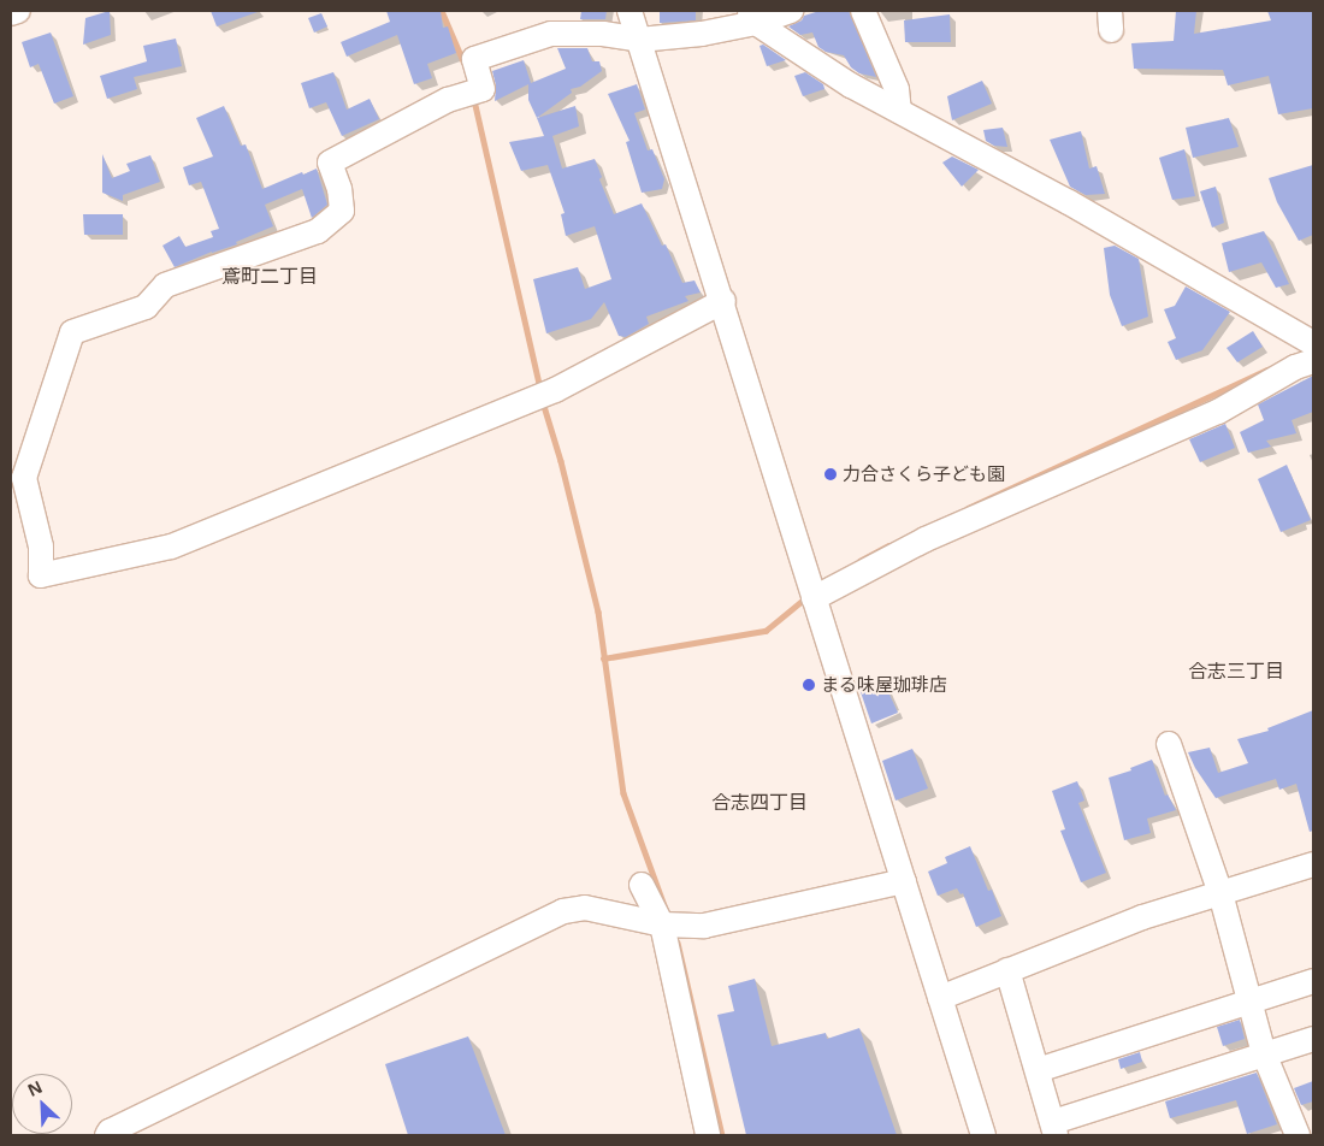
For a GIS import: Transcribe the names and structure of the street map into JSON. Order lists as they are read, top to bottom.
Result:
{
  "districts": ["鳶町二丁目", "合志三丁目", "合志四丁目"],
  "places": ["力合さくら子ども園", "まる味屋珈琲店"],
  "north": "top left"
}
